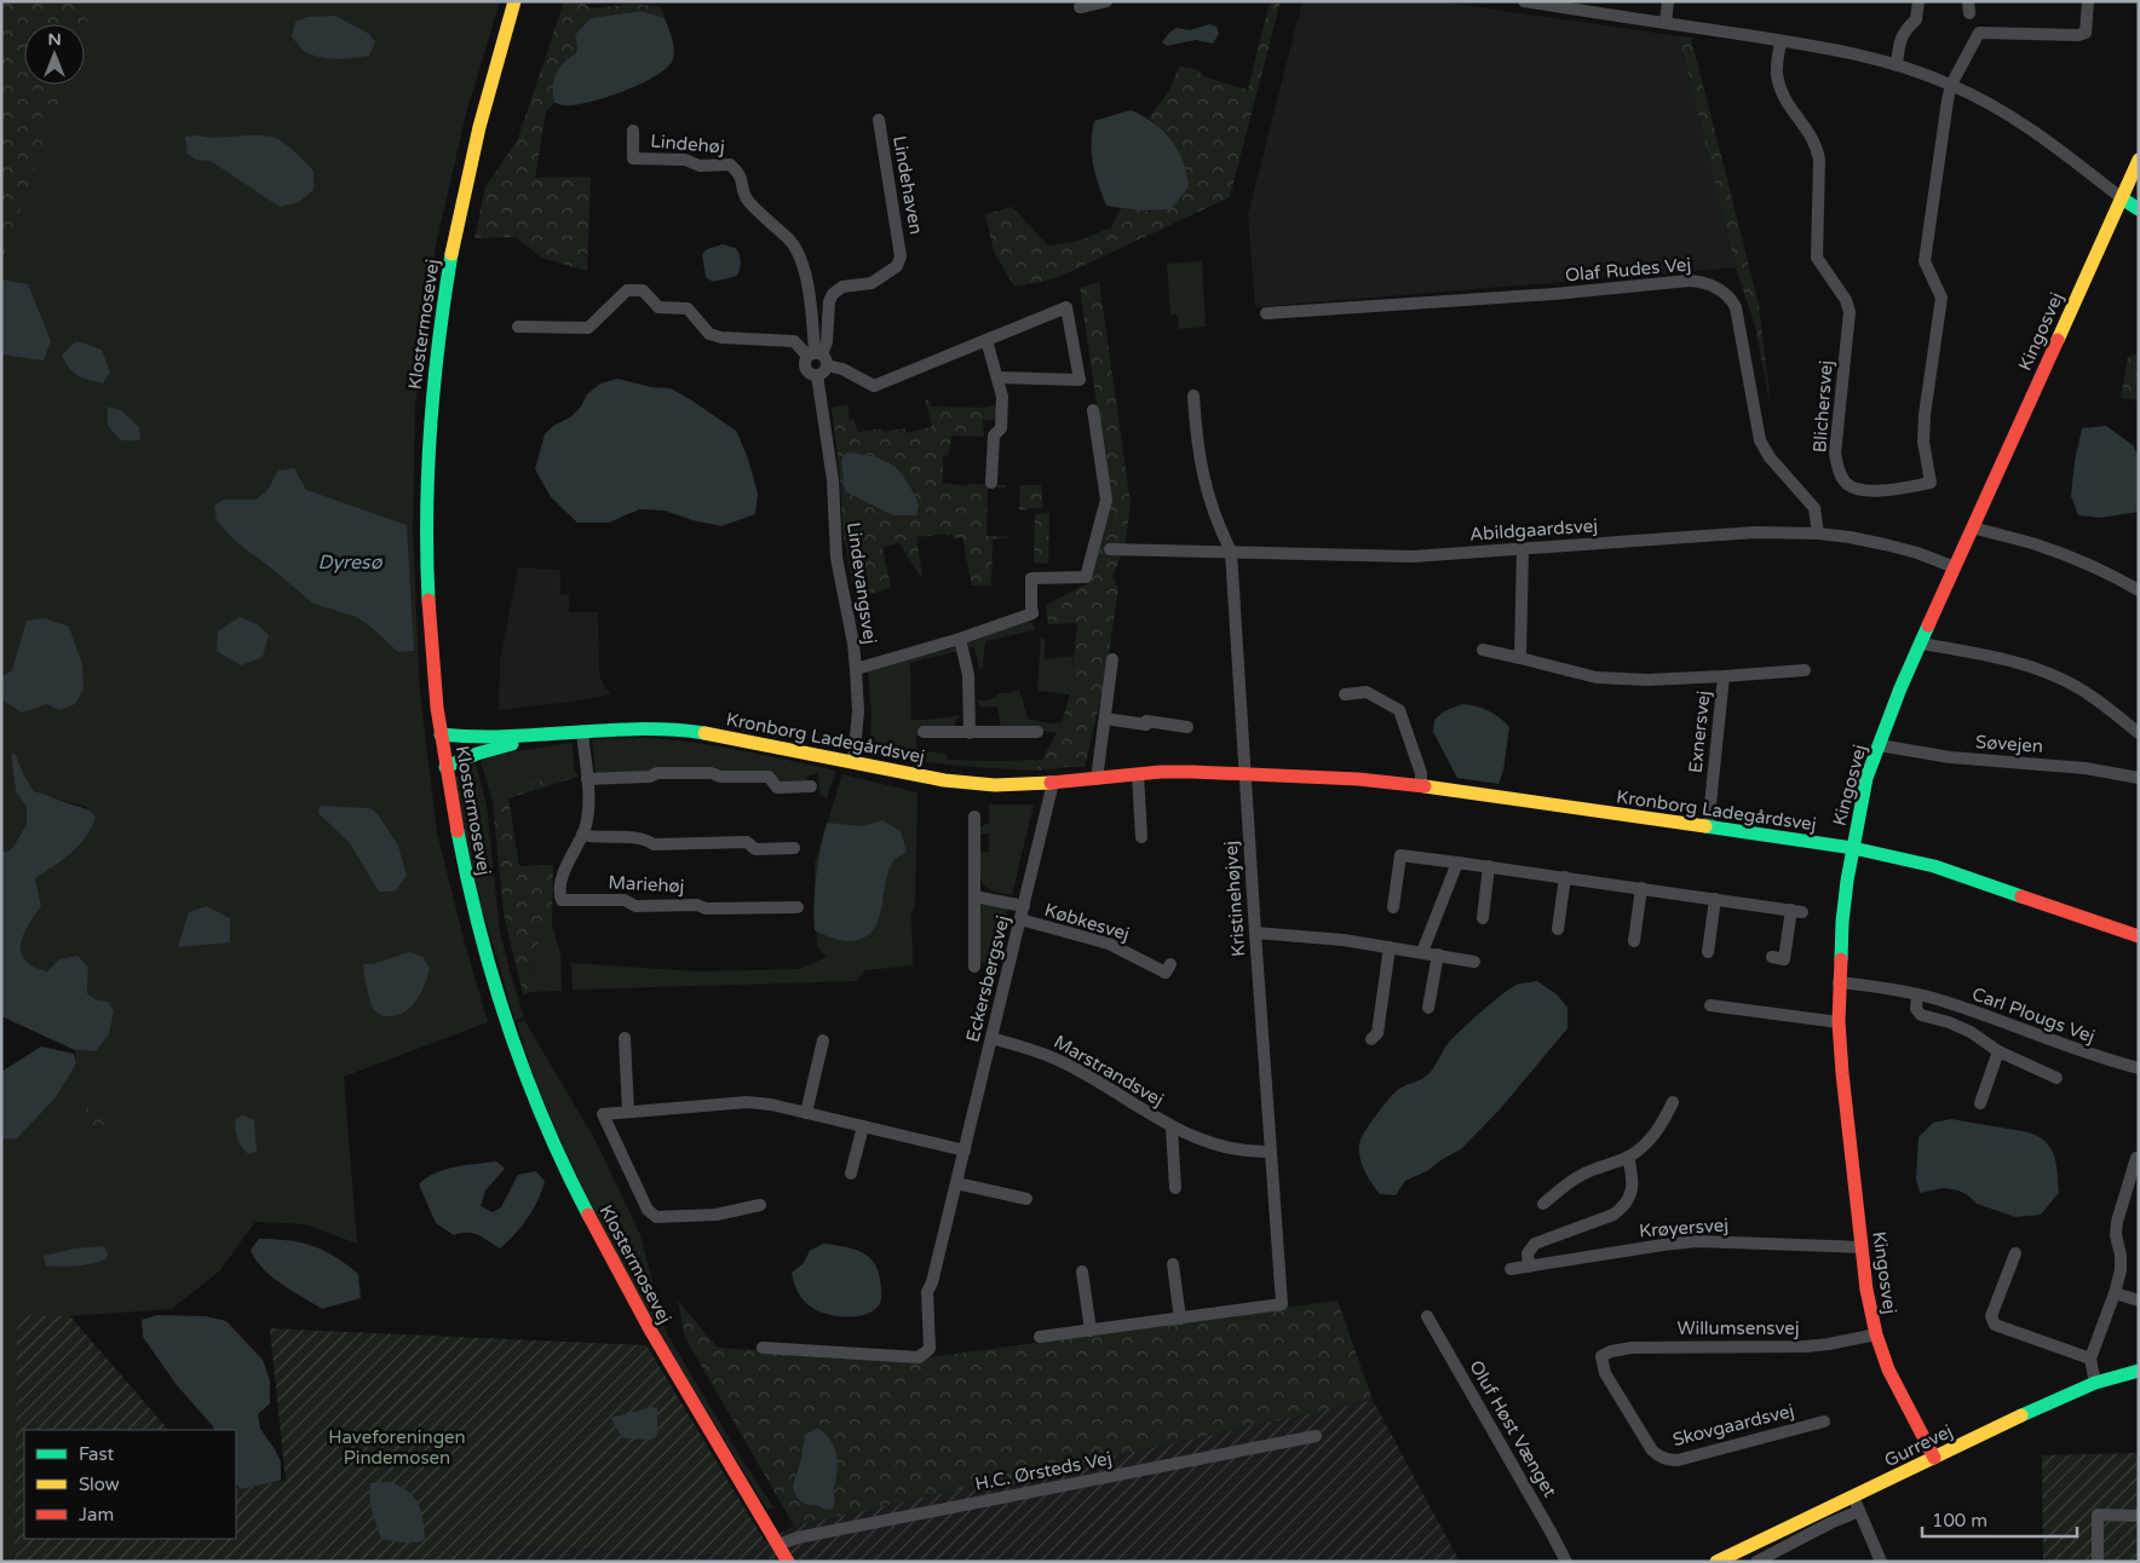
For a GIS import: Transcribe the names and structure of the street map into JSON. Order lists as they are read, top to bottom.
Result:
{
  "streets": {
    "street": [
      "Lindehøj",
      "Lindehaven",
      "Olaf Rudes Vej",
      "Klostermosevej",
      "Kingosvej",
      "Blichersvej",
      "Abildgaardsvej",
      "Lindevangsvej",
      "Exnersvej",
      "Kronborg Ladegårdsvej",
      "Søvejen",
      "Mariehøj",
      "Kristinehøjvej",
      "Købkesvej",
      "Eckersbergsvej",
      "Carl Plougs Vej",
      "Marstrandsvej",
      "Krøyersvej",
      "Willumsensvej",
      "Skovgaardsvej",
      "Oluf Høst Vænget",
      "Gurrevej",
      "H.C. Ørsteds Vej"
    ]
  },
  "crossings": [
    ["Lindehøj", "Lindevangsvej"],
    ["Lindehaven", "Lindevangsvej"],
    ["Olaf Rudes Vej", "Abildgaardsvej"],
    ["Klostermosevej", "Kronborg Ladegårdsvej"],
    ["Klostermosevej", "H.C. Ørsteds Vej"],
    ["Kingosvej", "Abildgaardsvej"],
    ["Kingosvej", "Kronborg Ladegårdsvej"],
    ["Kingosvej", "Søvejen"],
    ["Kingosvej", "Carl Plougs Vej"],
    ["Kingosvej", "Krøyersvej"],
    ["Kingosvej", "Willumsensvej"],
    ["Kingosvej", "Gurrevej"],
    ["Abildgaardsvej", "Kristinehøjvej"],
    ["Lindevangsvej", "Kronborg Ladegårdsvej"],
    ["Exnersvej", "Kronborg Ladegårdsvej"],
    ["Kronborg Ladegårdsvej", "Mariehøj"],
    ["Kronborg Ladegårdsvej", "Kristinehøjvej"],
    ["Kronborg Ladegårdsvej", "Eckersbergsvej"],
    ["Kristinehøjvej", "Marstrandsvej"],
    ["Købkesvej", "Eckersbergsvej"],
    ["Eckersbergsvej", "Marstrandsvej"],
    ["Willumsensvej", "Skovgaardsvej"]
  ],
  "water": ["Dyresø"],
  "parks": ["Haveforeningen Pindemosen"],
  "legend": ["Fast", "Slow", "Jam"],
  "scale_bar": "100 m",
  "north": "top"
}
